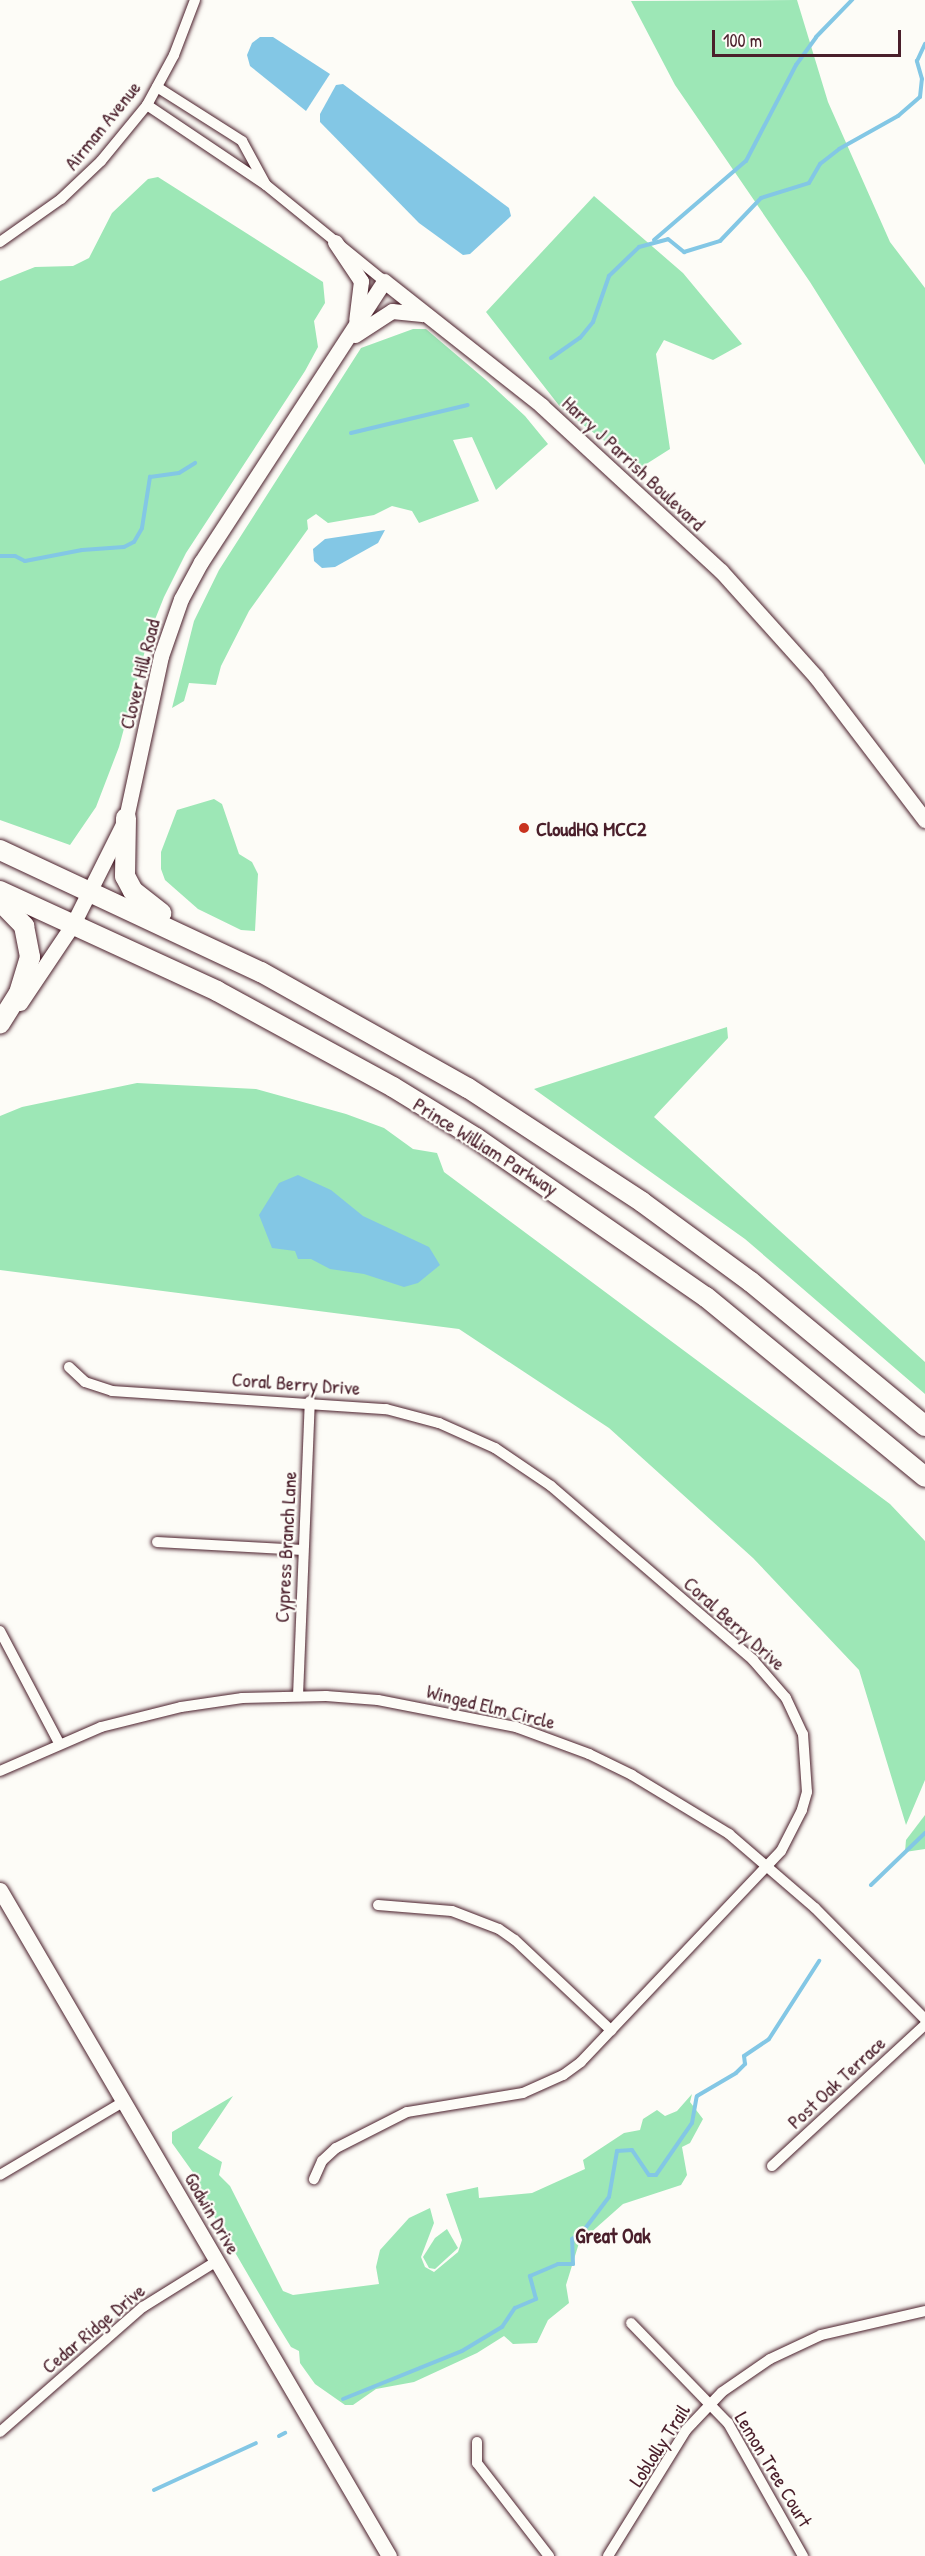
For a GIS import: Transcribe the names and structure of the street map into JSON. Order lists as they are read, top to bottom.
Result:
{
  "streets": {
    "highway": ["Prince William Parkway"],
    "street": [
      "Airman Avenue",
      "Harry J Parrish Boulevard",
      "Clover Hill Road",
      "Coral Berry Drive",
      "Cypress Branch Lane",
      "Winged Elm Circle",
      "Post Oak Terrace",
      "Godwin Drive",
      "Cedar Ridge Drive",
      "Loblolly Trail",
      "Lemon Tree Court"
    ]
  },
  "crossings": [
    ["Airman Avenue", "Harry J Parrish Boulevard"],
    ["Harry J Parrish Boulevard", "Clover Hill Road"],
    ["Clover Hill Road", "Prince William Parkway"],
    ["Coral Berry Drive", "Cypress Branch Lane"],
    ["Coral Berry Drive", "Winged Elm Circle"],
    ["Cypress Branch Lane", "Winged Elm Circle"],
    ["Godwin Drive", "Cedar Ridge Drive"],
    ["Loblolly Trail", "Lemon Tree Court"]
  ],
  "districts": ["Great Oak"],
  "places": ["CloudHQ MCC2"],
  "scale_bar": "100 m"
}
